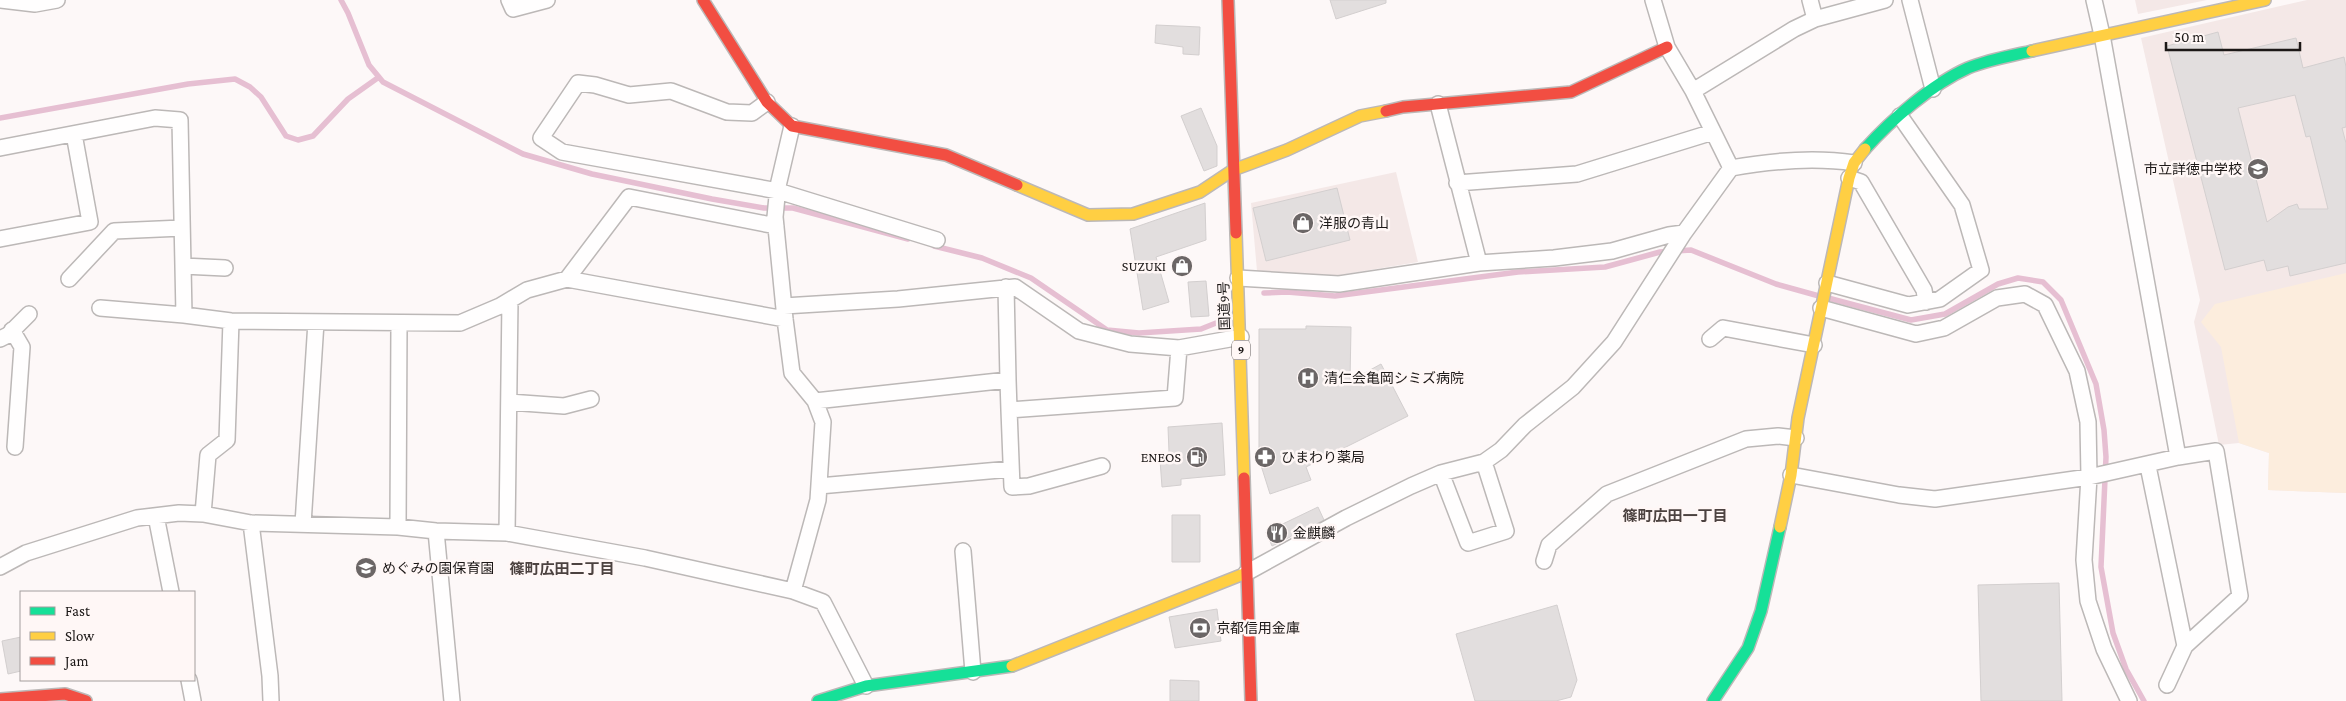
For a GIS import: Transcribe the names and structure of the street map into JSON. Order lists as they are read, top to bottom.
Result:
{
  "streets": {
    "main road": ["国道9号", "9"]
  },
  "districts": ["篠町広田一丁目", "篠町広田二丁目"],
  "places": {
    "school or university": ["市立詳徳中学校", "めぐみの園保育園"],
    "shop": ["洋服の青山", "SUZUKI"],
    "hospital": ["清仁会亀岡シミズ病院"],
    "fuel station": ["ENEOS"],
    "pharmacy": ["ひまわり薬局"],
    "restaurant": ["金麒麟"],
    "bank": ["京都信用金庫"]
  },
  "legend": ["Fast", "Slow", "Jam"],
  "scale_bar": "50 m"
}
